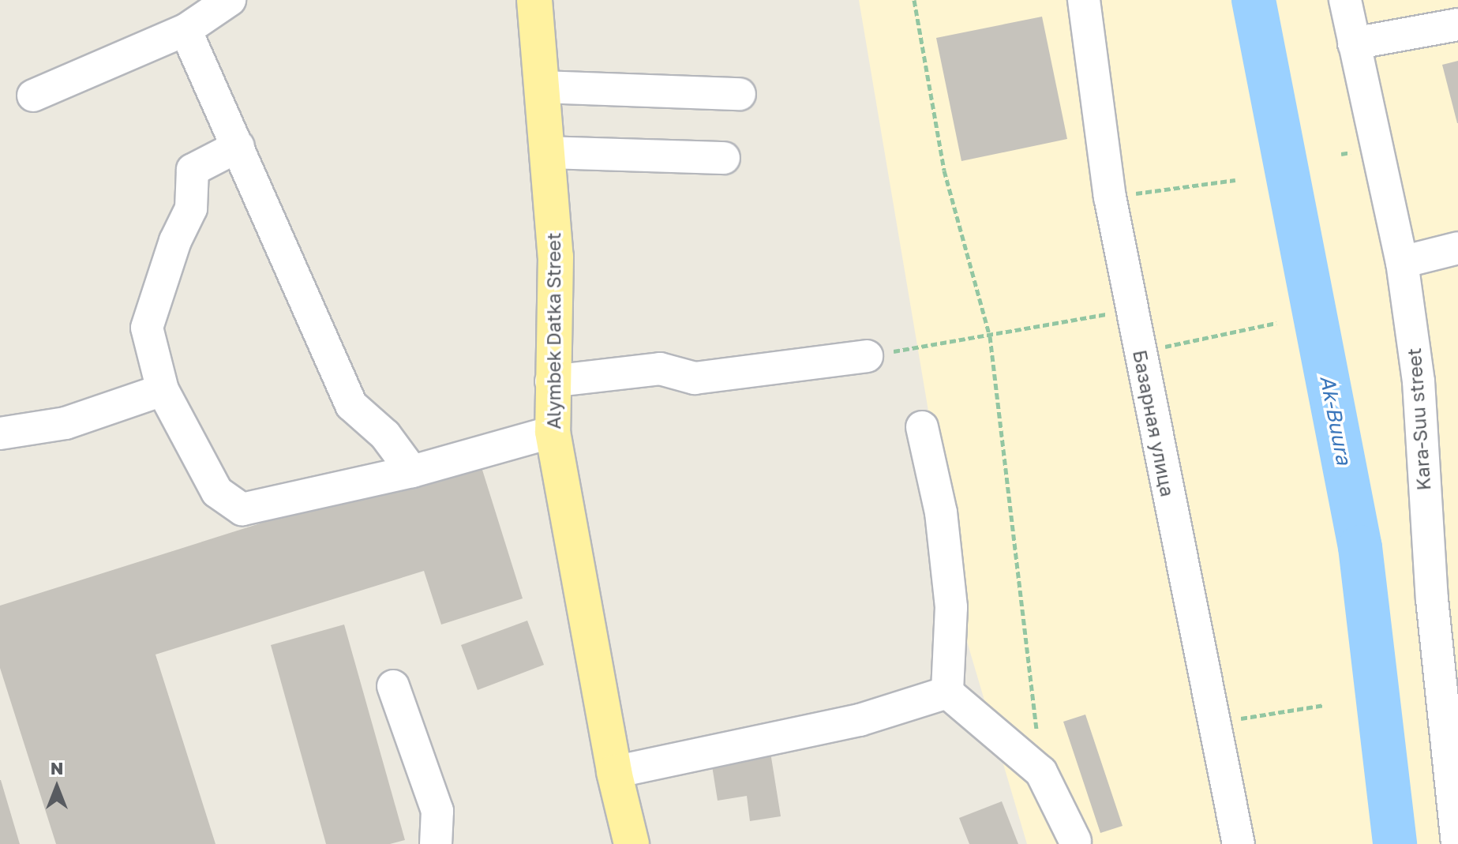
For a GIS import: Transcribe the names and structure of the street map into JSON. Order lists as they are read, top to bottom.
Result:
{
  "streets": {
    "main road": ["Alymbek Datka Street"],
    "street": ["Kara-Suu street", "Базарная улица"]
  },
  "water": ["Ak-Buura"],
  "north": "top"
}
